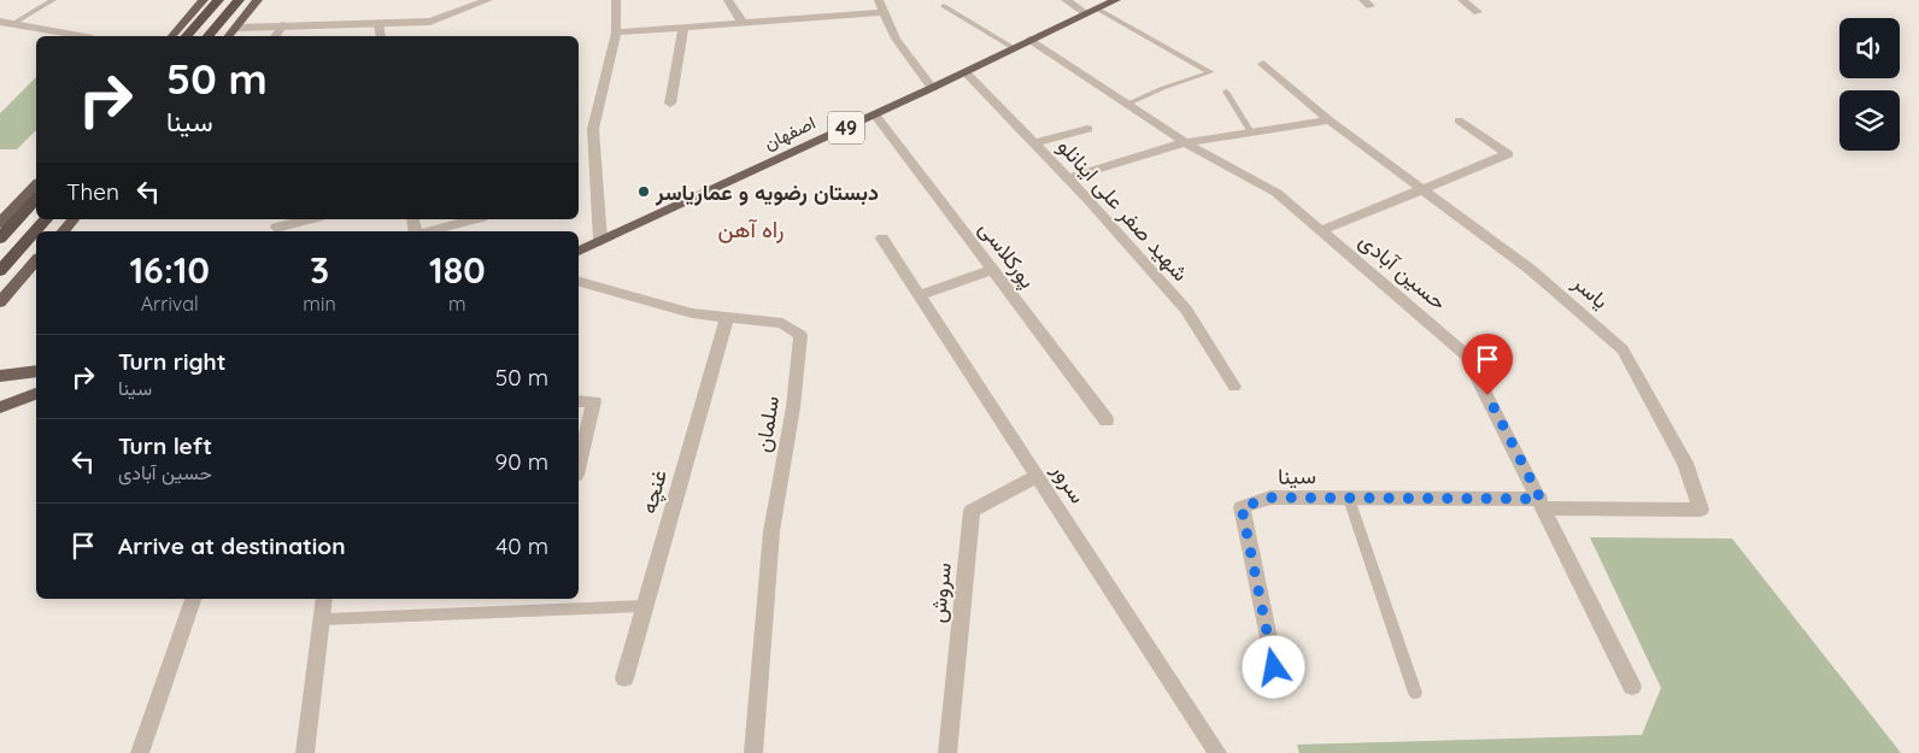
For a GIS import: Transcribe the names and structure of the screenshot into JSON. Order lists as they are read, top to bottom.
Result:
{
  "streets": {
    "main road": ["49", "اصفهان"],
    "street": [
      "شهید صفر علی اینانلو",
      "پورکلاسی",
      "حسین آبادی",
      "یاسر",
      "سلمان",
      "سینا",
      "سرور",
      "غنچه",
      "سروش"
    ]
  },
  "crossings": [
    ["اصفهان", "شهید صفر علی اینانلو"],
    ["اصفهان", "پورکلاسی"],
    ["اصفهان", "حسین آبادی"],
    ["حسین آبادی", "یاسر"],
    ["حسین آبادی", "سینا"],
    ["یاسر", "سینا"],
    ["سلمان", "غنچه"],
    ["سرور", "سروش"]
  ],
  "districts": ["راه آهن"],
  "places": ["دبستان رضویه و عماریاسر"],
  "page": {
    "turn": ["50 m", "سینا"],
    "then": "Then",
    "eta": [
      "16:10",
      "Arrival",
      "3",
      "min",
      "180",
      "m"
    ],
    "list": [
      {
        "name": "Turn right",
        "note": "سینا",
        "value": "50 m"
      },
      {
        "name": "Turn left",
        "note": "حسین آبادی",
        "value": "90 m"
      },
      {
        "name": "Arrive at destination",
        "value": "40 m"
      }
    ]
  }
}
